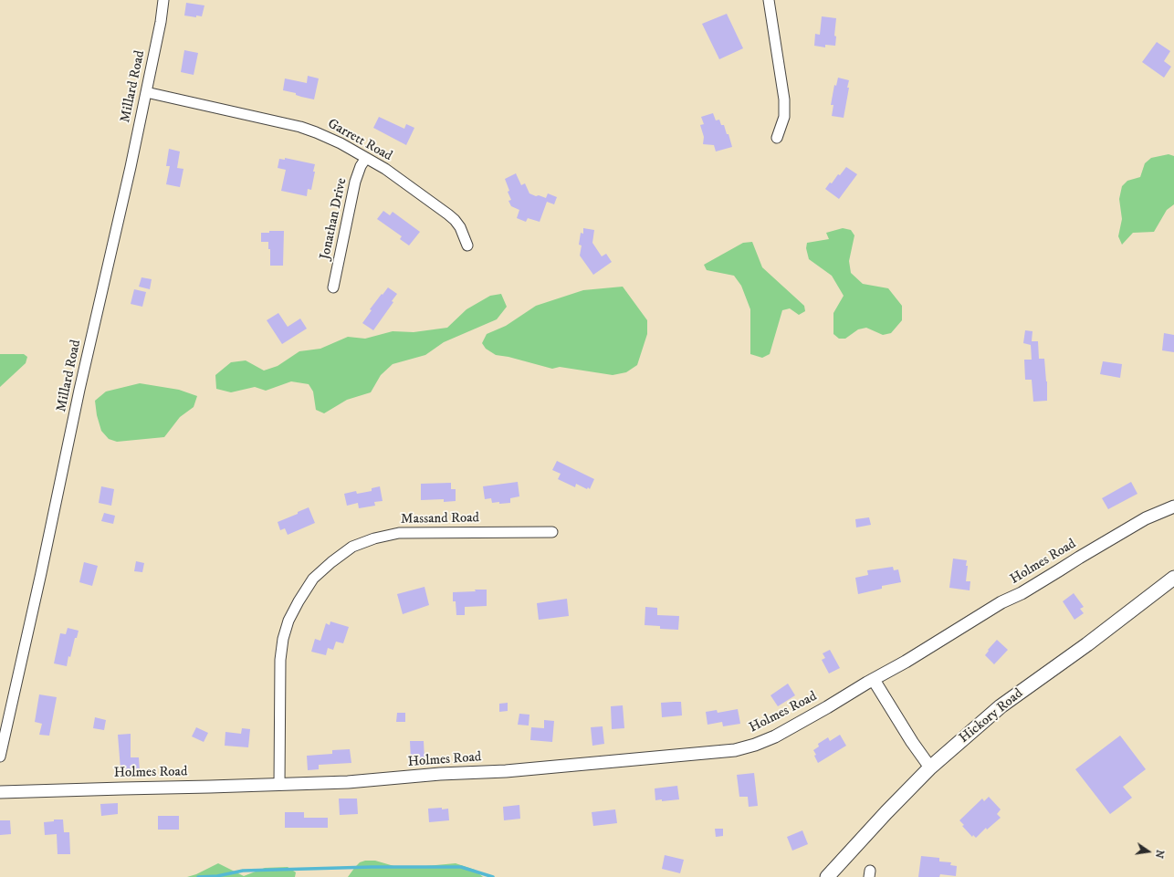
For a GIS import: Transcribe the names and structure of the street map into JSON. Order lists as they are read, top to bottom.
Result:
{
  "streets": {
    "main road": ["Hickory Road"],
    "street": [
      "Millard Road",
      "Garrett Road",
      "Jonathan Drive",
      "Massand Road",
      "Holmes Road"
    ]
  },
  "crossings": [
    ["Millard Road", "Garrett Road"],
    ["Garrett Road", "Jonathan Drive"],
    ["Massand Road", "Holmes Road"]
  ],
  "north": "right"
}
